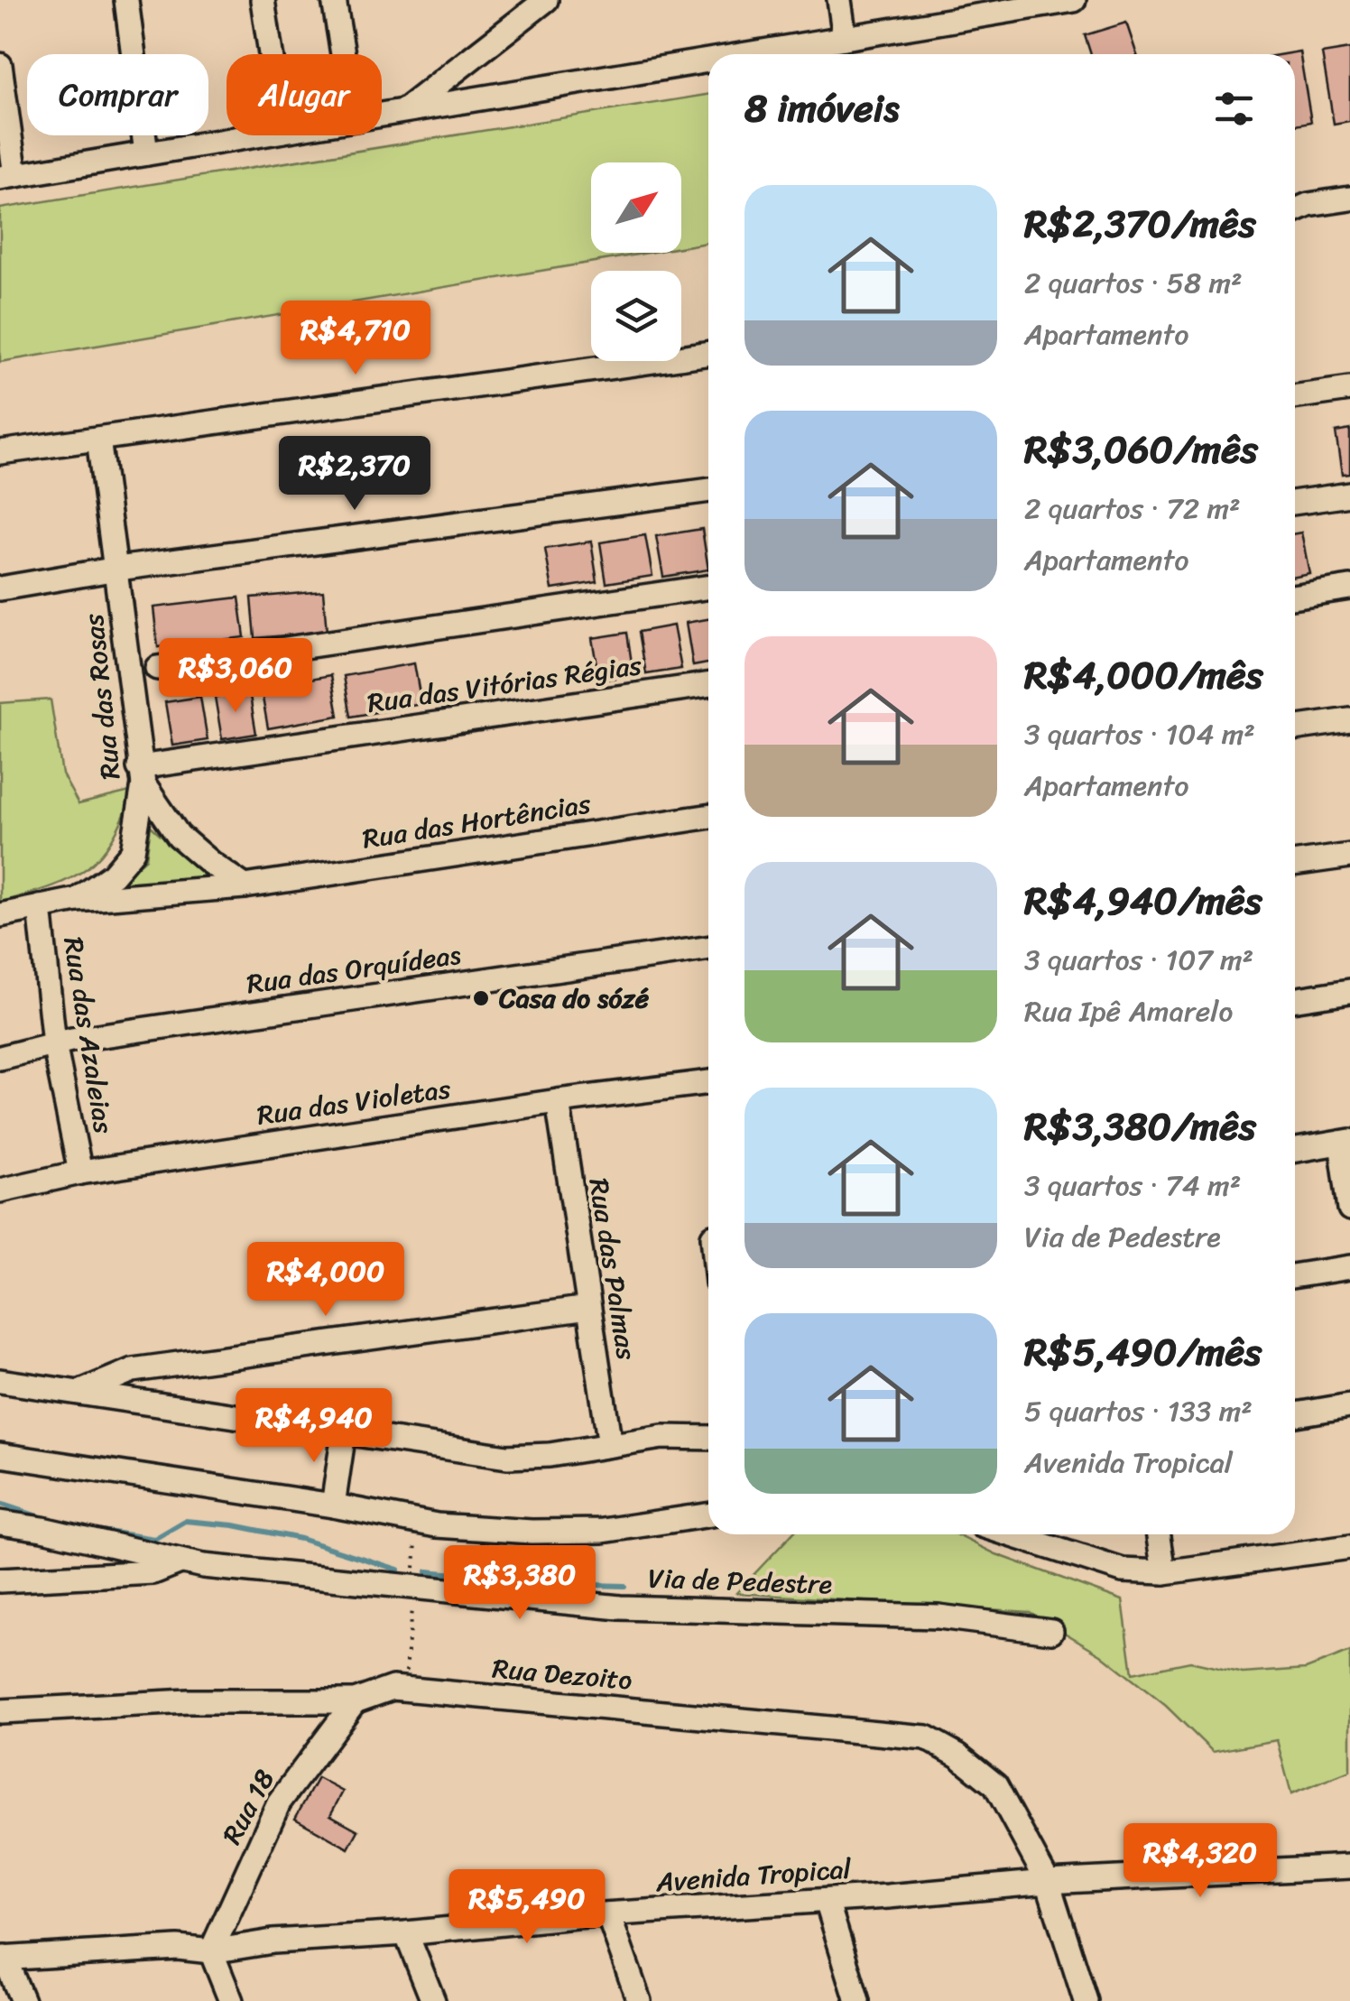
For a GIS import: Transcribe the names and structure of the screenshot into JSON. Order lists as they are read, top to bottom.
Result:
{
  "streets": {
    "street": [
      "Rua das Vitórias Régias",
      "Rua das Rosas",
      "Rua das Hortências",
      "Rua das Orquídeas",
      "Rua das Azaleias",
      "Rua das Violetas",
      "Rua das Palmas",
      "Via de Pedestre",
      "Rua Dezoito",
      "Rua 18",
      "Avenida Tropical"
    ]
  },
  "crossings": [
    ["Rua das Vitórias Régias", "Rua das Rosas"],
    ["Rua das Rosas", "Rua das Hortências"],
    ["Rua das Rosas", "Rua das Azaleias"],
    ["Rua das Orquídeas", "Rua das Azaleias"],
    ["Rua das Azaleias", "Rua das Violetas"],
    ["Rua das Violetas", "Rua das Palmas"],
    ["Rua Dezoito", "Rua 18"],
    ["Rua Dezoito", "Avenida Tropical"],
    ["Rua 18", "Avenida Tropical"]
  ],
  "places": ["Casa do sózé"],
  "north": "top right",
  "page": {
    "chip": ["Comprar", "Alugar"],
    "heading": "8 imóveis",
    "list": [
      {
        "name": "R$2,370/mês",
        "note": "2 quartos · 58 m² · Apartamento"
      },
      {
        "name": "R$3,060/mês",
        "note": "2 quartos · 72 m² · Apartamento"
      },
      {
        "name": "R$4,000/mês",
        "note": "3 quartos · 104 m² · Apartamento"
      },
      {
        "name": "R$4,940/mês",
        "note": "3 quartos · 107 m² · Rua Ipê Amarelo"
      },
      {
        "name": "R$3,380/mês",
        "note": "3 quartos · 74 m² · Via de Pedestre"
      },
      {
        "name": "R$5,490/mês",
        "note": "5 quartos · 133 m² · Avenida Tropical"
      }
    ],
    "price": [
      "R$4,710",
      "R$2,370",
      "R$3,060",
      "R$4,000",
      "R$4,940",
      "R$3,380",
      "R$4,320",
      "R$5,490"
    ]
  }
}
